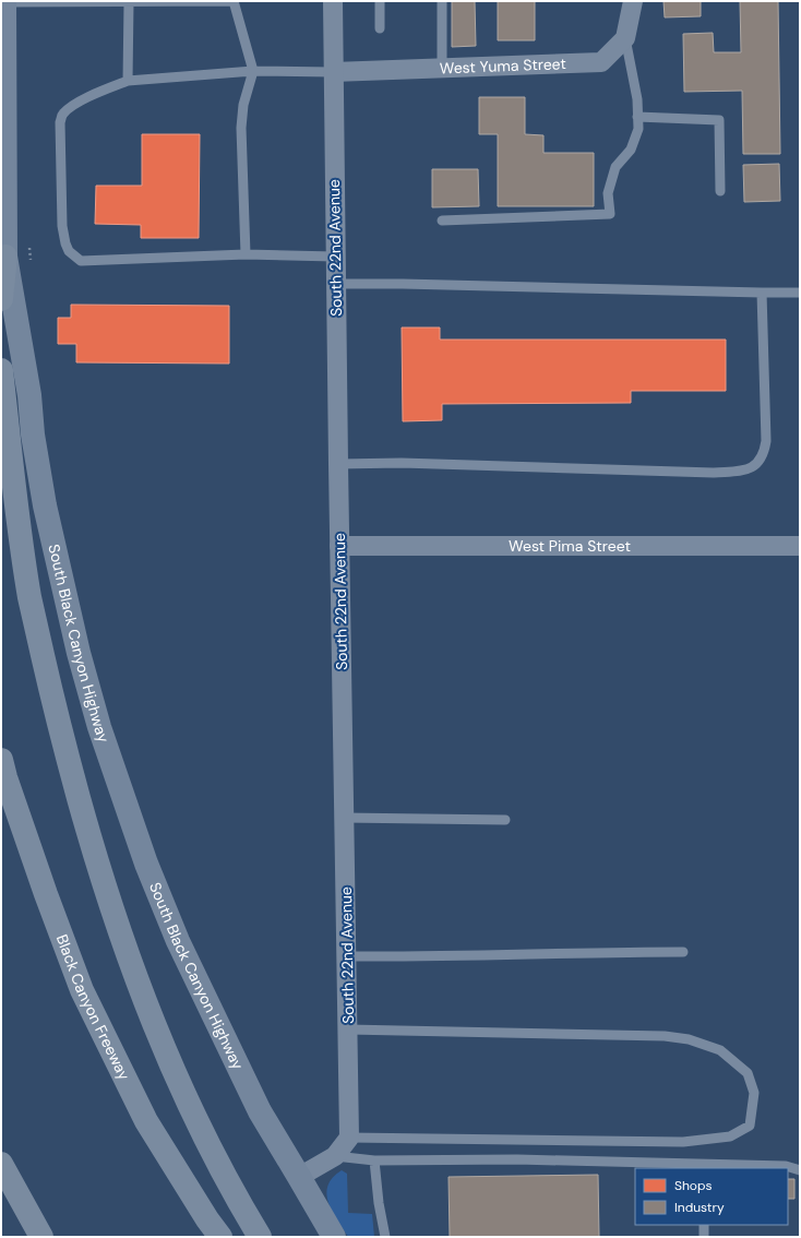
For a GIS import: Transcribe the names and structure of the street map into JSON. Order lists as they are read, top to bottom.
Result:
{
  "streets": {
    "highway": ["Black Canyon Freeway"],
    "main road": ["South Black Canyon Highway"],
    "street": ["West Yuma Street", "South 22nd Avenue", "West Pima Street"]
  },
  "crossings": [
    ["West Yuma Street", "South 22nd Avenue"],
    ["South 22nd Avenue", "West Pima Street"]
  ],
  "legend": ["Shops", "Industry"]
}
